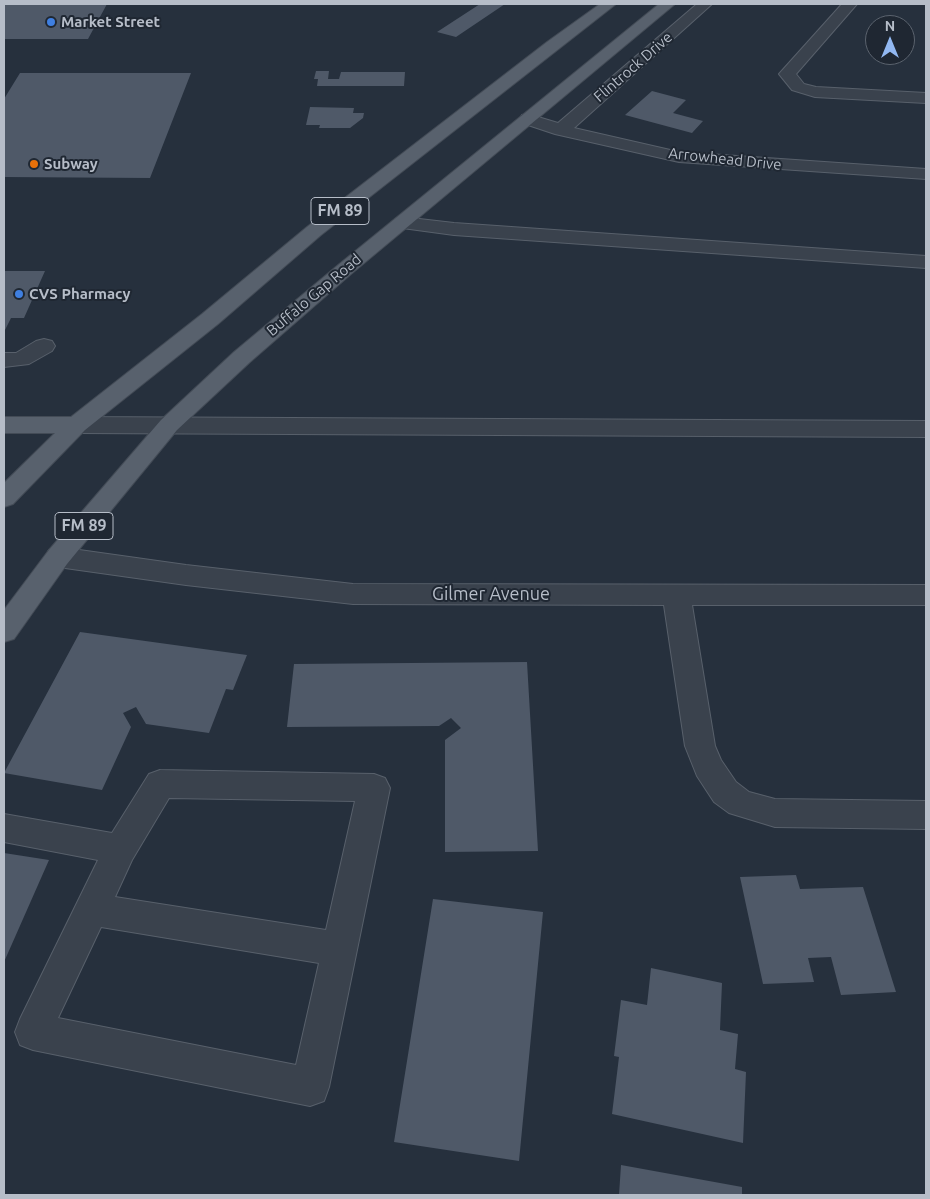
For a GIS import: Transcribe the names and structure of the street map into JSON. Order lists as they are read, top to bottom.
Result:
{
  "streets": {
    "main road": ["FM 89", "Buffalo Gap Road"],
    "street": ["Flintrock Drive", "Arrowhead Drive", "Gilmer Avenue"]
  },
  "crossings": [
    ["Flintrock Drive", "Arrowhead Drive"],
    ["Arrowhead Drive", "Buffalo Gap Road"],
    ["Buffalo Gap Road", "Gilmer Avenue"]
  ],
  "places": ["Market Street", "Subway", "CVS Pharmacy"],
  "north": "top"
}
